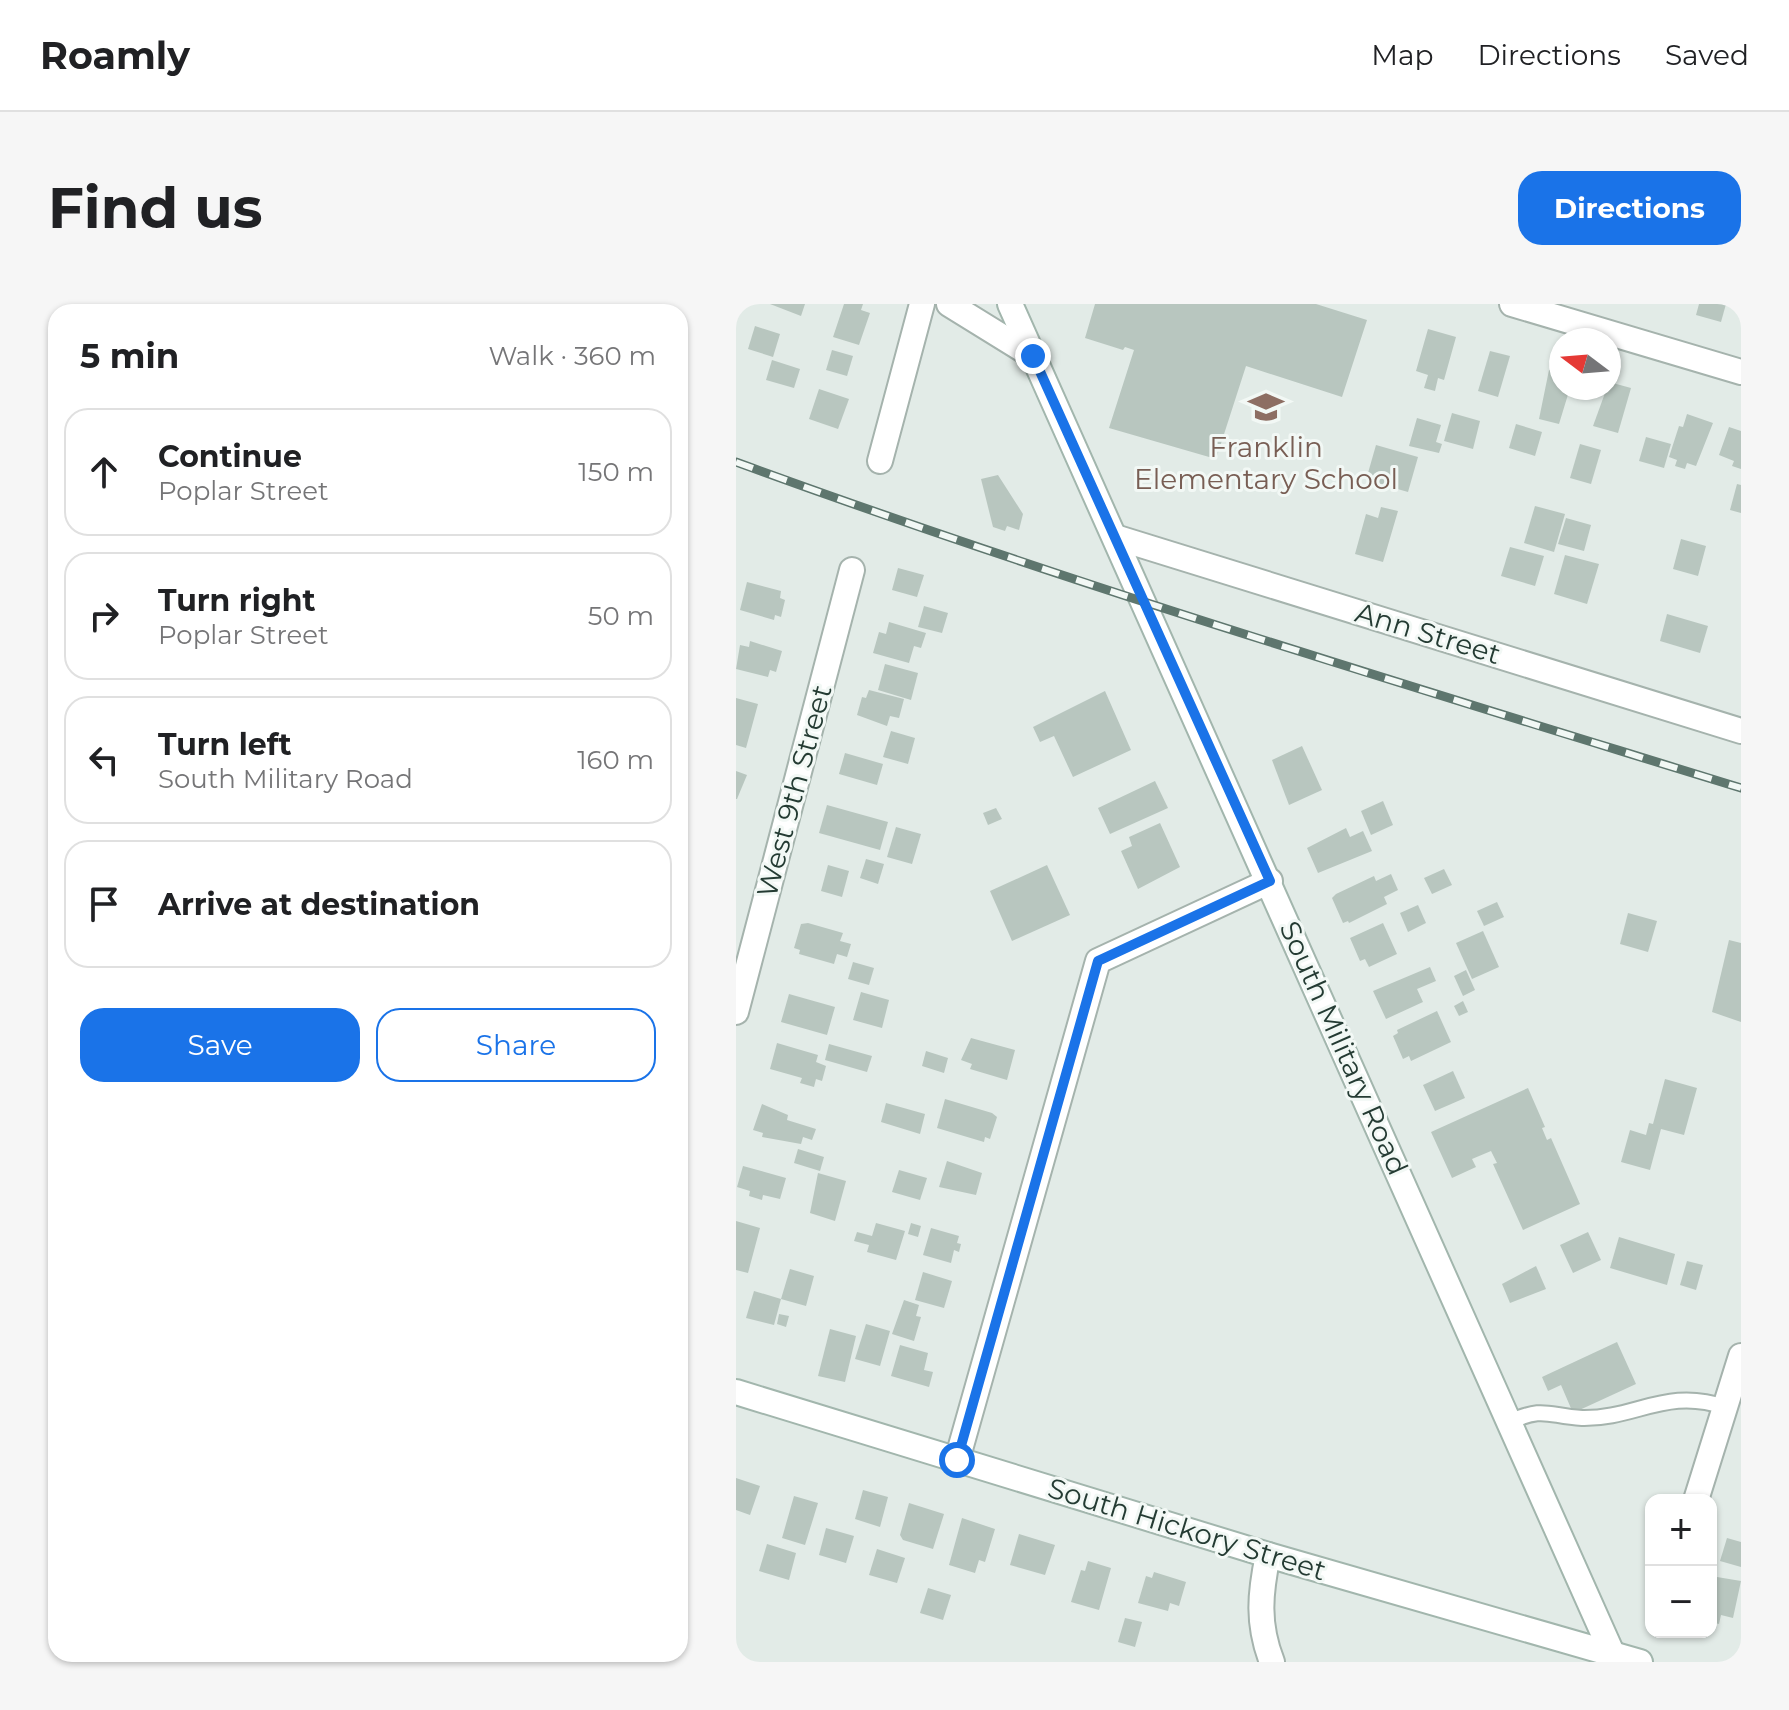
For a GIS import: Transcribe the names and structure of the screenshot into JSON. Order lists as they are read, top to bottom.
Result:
{
  "streets": {
    "street": [
      "Ann Street",
      "West 9th Street",
      "South Military Road",
      "South Hickory Street"
    ]
  },
  "crossings": [
    ["Ann Street", "South Military Road"],
    ["South Military Road", "South Hickory Street"]
  ],
  "places": {
    "school or university": ["Franklin Elementary School"]
  },
  "north": "left",
  "page": {
    "header": "Roamly",
    "nav": ["Map", "Directions", "Saved"],
    "buttons": [
      "Directions",
      ["Save", "Share"]
    ],
    "title": "Find us",
    "heading": ["5 min", "Walk · 360 m"],
    "list": [
      ["Continue", "Poplar Street", "150 m"],
      ["Turn right", "Poplar Street", "50 m"],
      ["Turn left", "South Military Road", "160 m"],
      "Arrive at destination"
    ],
    "map_buttons": ["+", "−"]
  }
}
